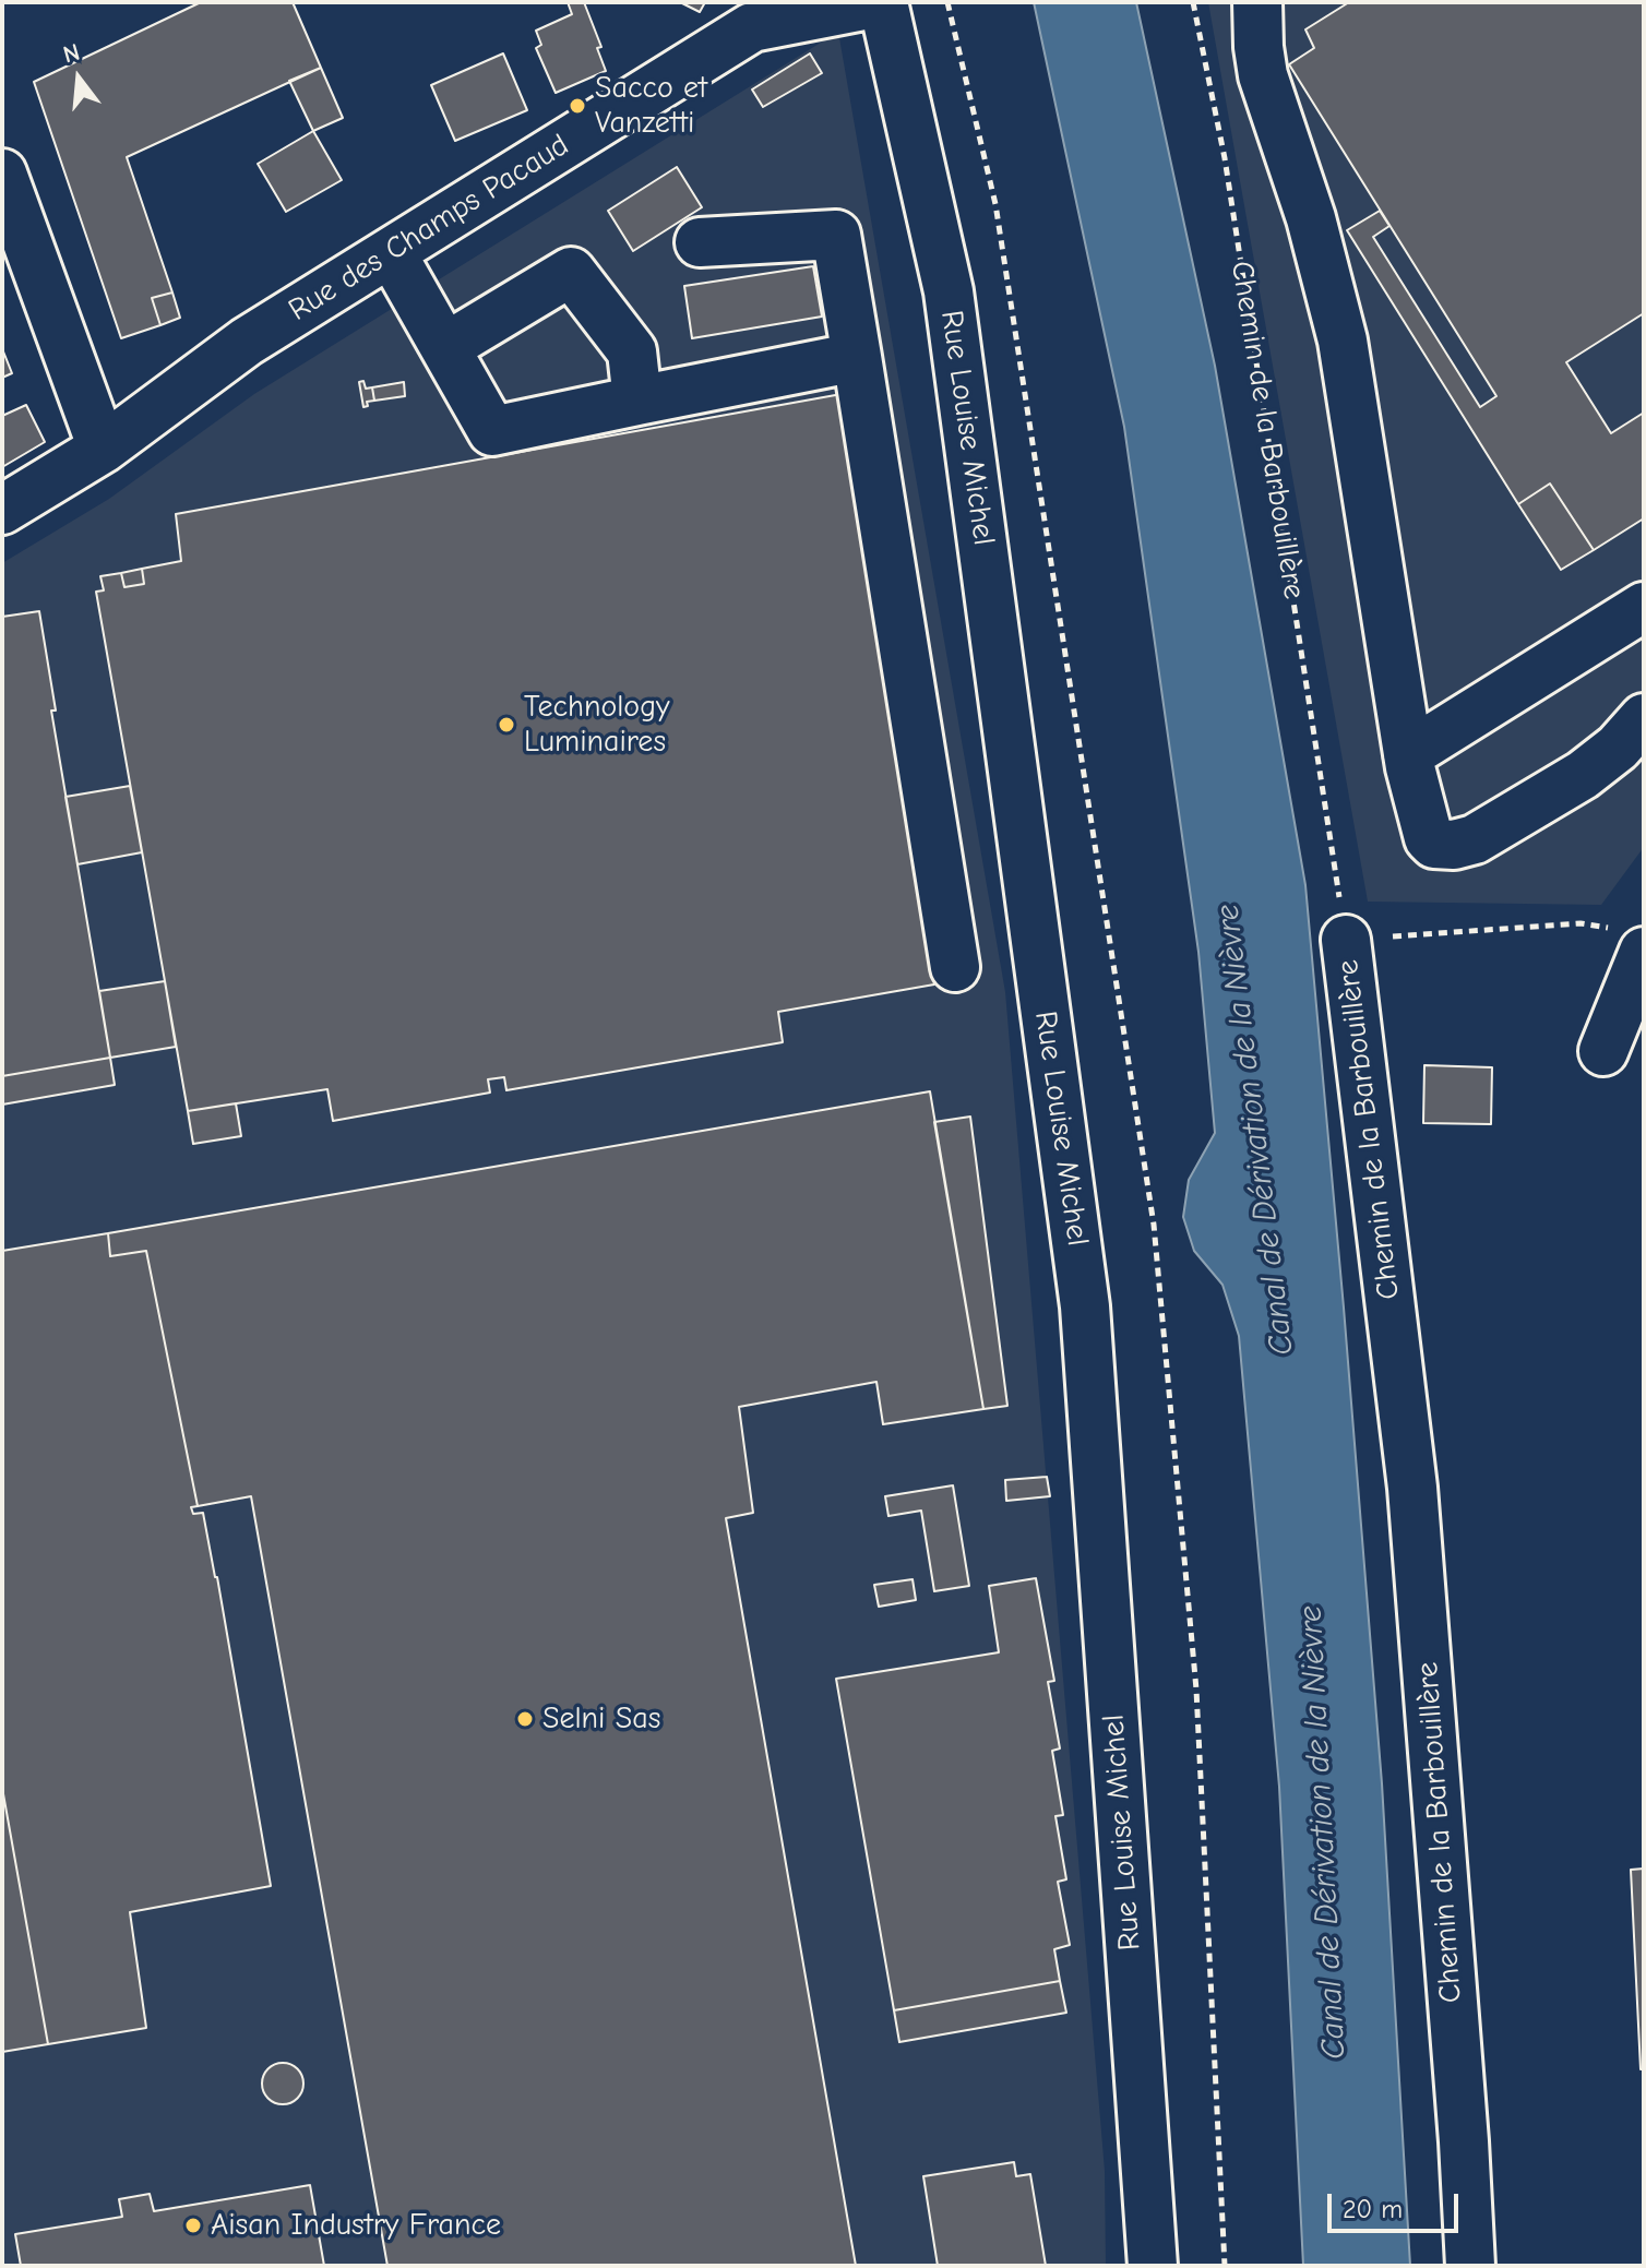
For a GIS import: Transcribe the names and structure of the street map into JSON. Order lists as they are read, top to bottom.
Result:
{
  "streets": {
    "street": ["Rue des Champs Pacaud", "Rue Louise Michel", "Chemin de la Barbouillère"]
  },
  "crossings": [
    ["Rue des Champs Pacaud", "Rue Louise Michel"]
  ],
  "water": ["Canal de Dérivation de la Nièvre"],
  "places": [
    "Sacco et Vanzetti",
    "Technology Luminaires",
    "Selni Sas",
    "Aisan Industry France"
  ],
  "scale_bar": "20 m",
  "north": "top"
}
